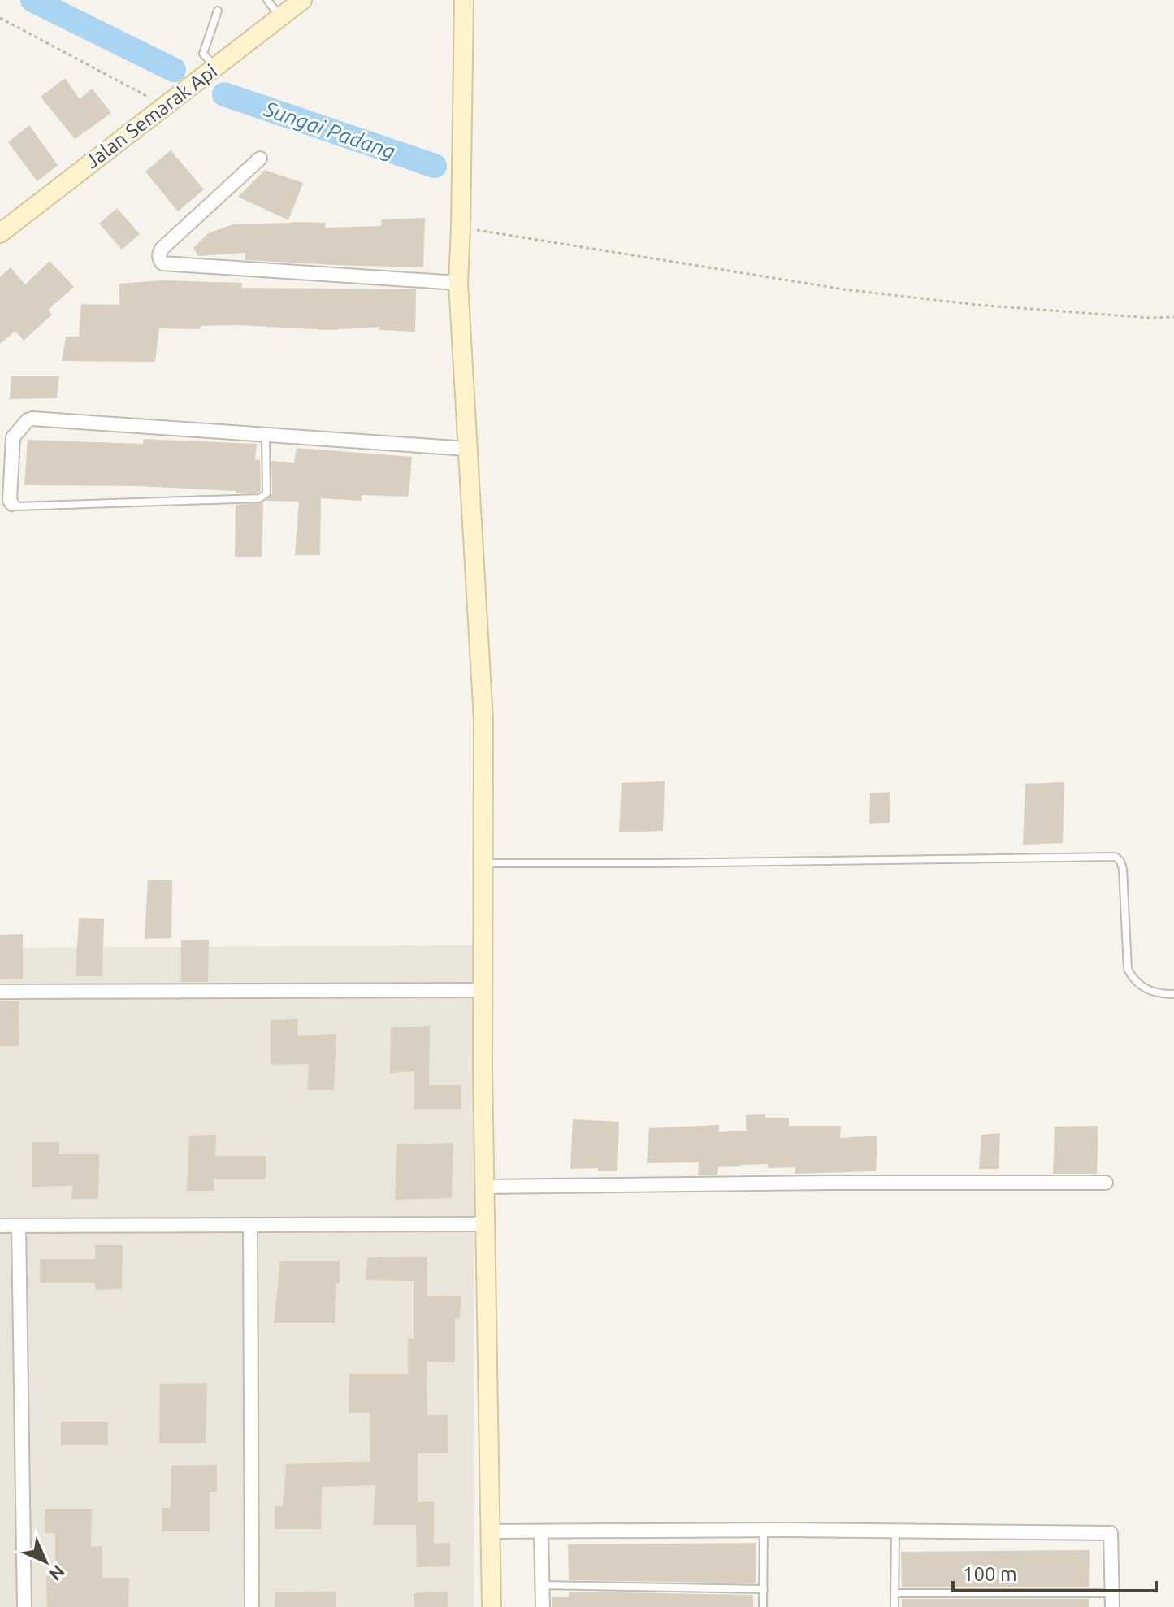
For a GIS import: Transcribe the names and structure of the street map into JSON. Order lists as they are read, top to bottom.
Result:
{
  "streets": {
    "street": ["Jalan Semarak Api"]
  },
  "water": ["Sungai Padang"],
  "scale_bar": "100 m",
  "north": "bottom right"
}
